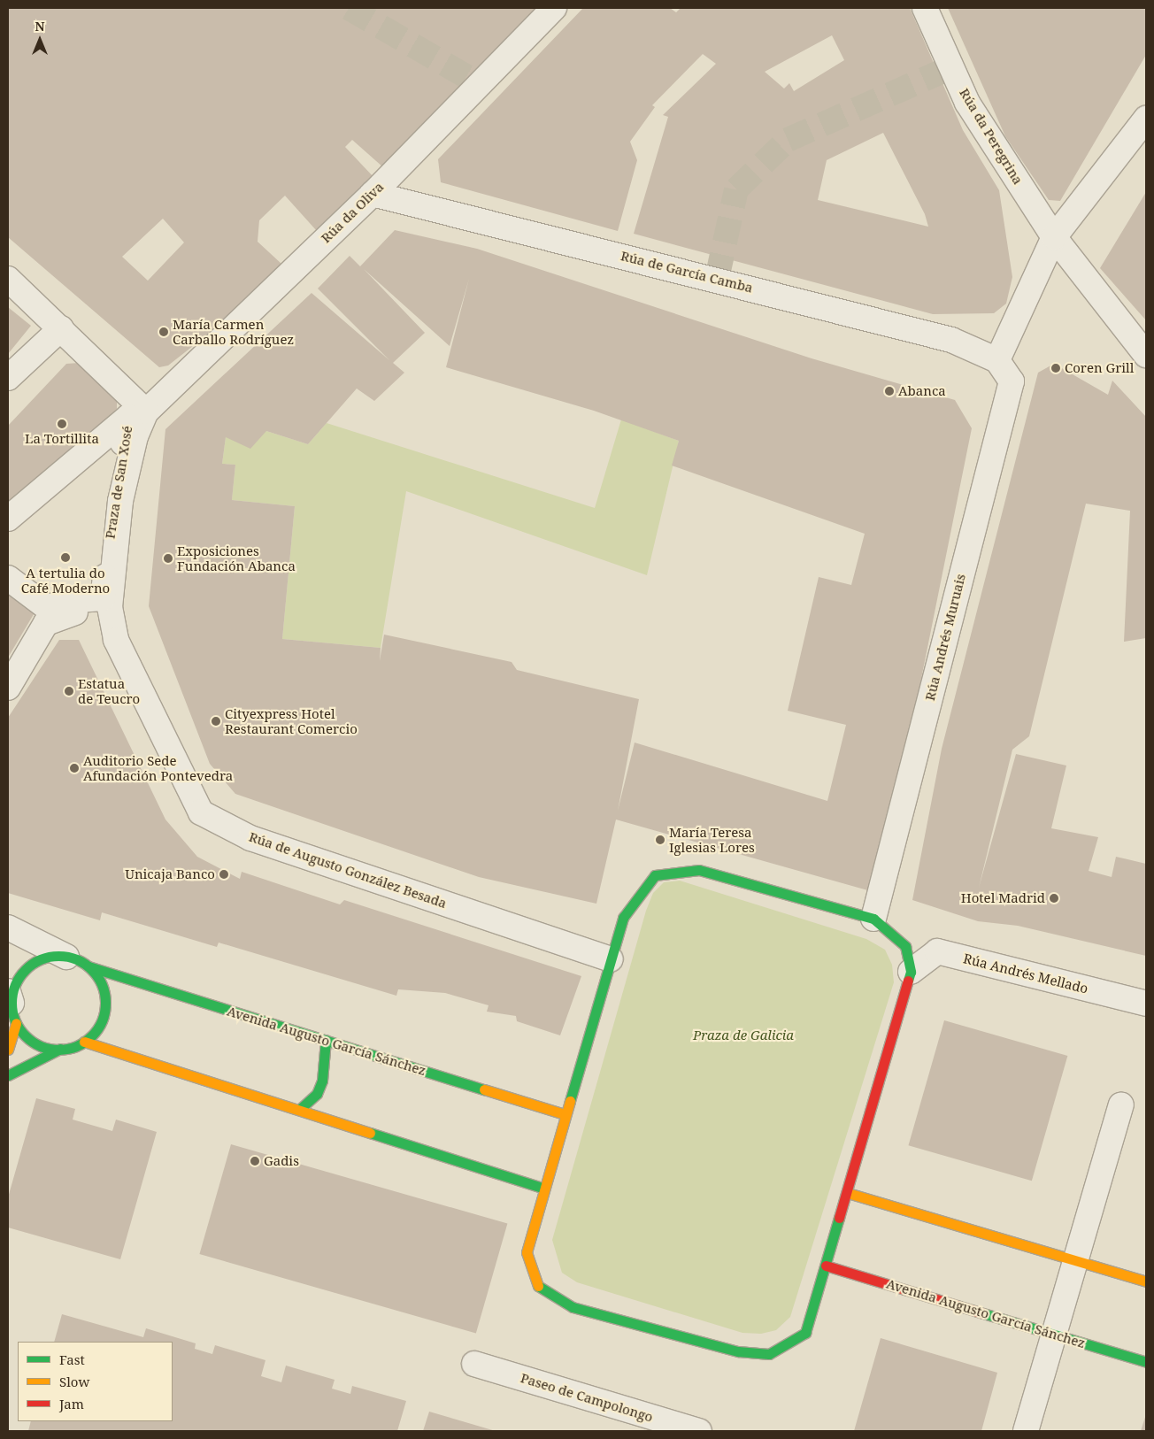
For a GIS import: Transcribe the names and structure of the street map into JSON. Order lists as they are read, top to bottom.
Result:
{
  "streets": {
    "main road": ["Avenida Augusto García Sánchez"],
    "street": [
      "Rúa da Peregrina",
      "Rúa da Oliva",
      "Rúa de García Camba",
      "Praza de San Xosé",
      "Rúa Andrés Muruais",
      "Rúa de Augusto González Besada",
      "Rúa Andrés Mellado",
      "Paseo de Campolongo"
    ]
  },
  "crossings": [
    ["Rúa da Oliva", "Rúa de García Camba"],
    ["Rúa da Oliva", "Praza de San Xosé"],
    ["Rúa de García Camba", "Rúa Andrés Muruais"],
    ["Praza de San Xosé", "Rúa de Augusto González Besada"]
  ],
  "parks": ["Praza de Galicia"],
  "places": [
    "María Carmen Carballo Rodríguez",
    "Coren Grill",
    "Abanca",
    "La Tortillita",
    "A tertulia do Café Moderno",
    "Exposiciones Fundación Abanca",
    "Estatua de Teucro",
    "Cityexpress Hotel Restaurant Comercio",
    "Auditorio Sede Afundación Pontevedra",
    "María Teresa Iglesias Lores",
    "Unicaja Banco",
    "Hotel Madrid",
    "Gadis"
  ],
  "legend": ["Fast", "Slow", "Jam"],
  "north": "top"
}
